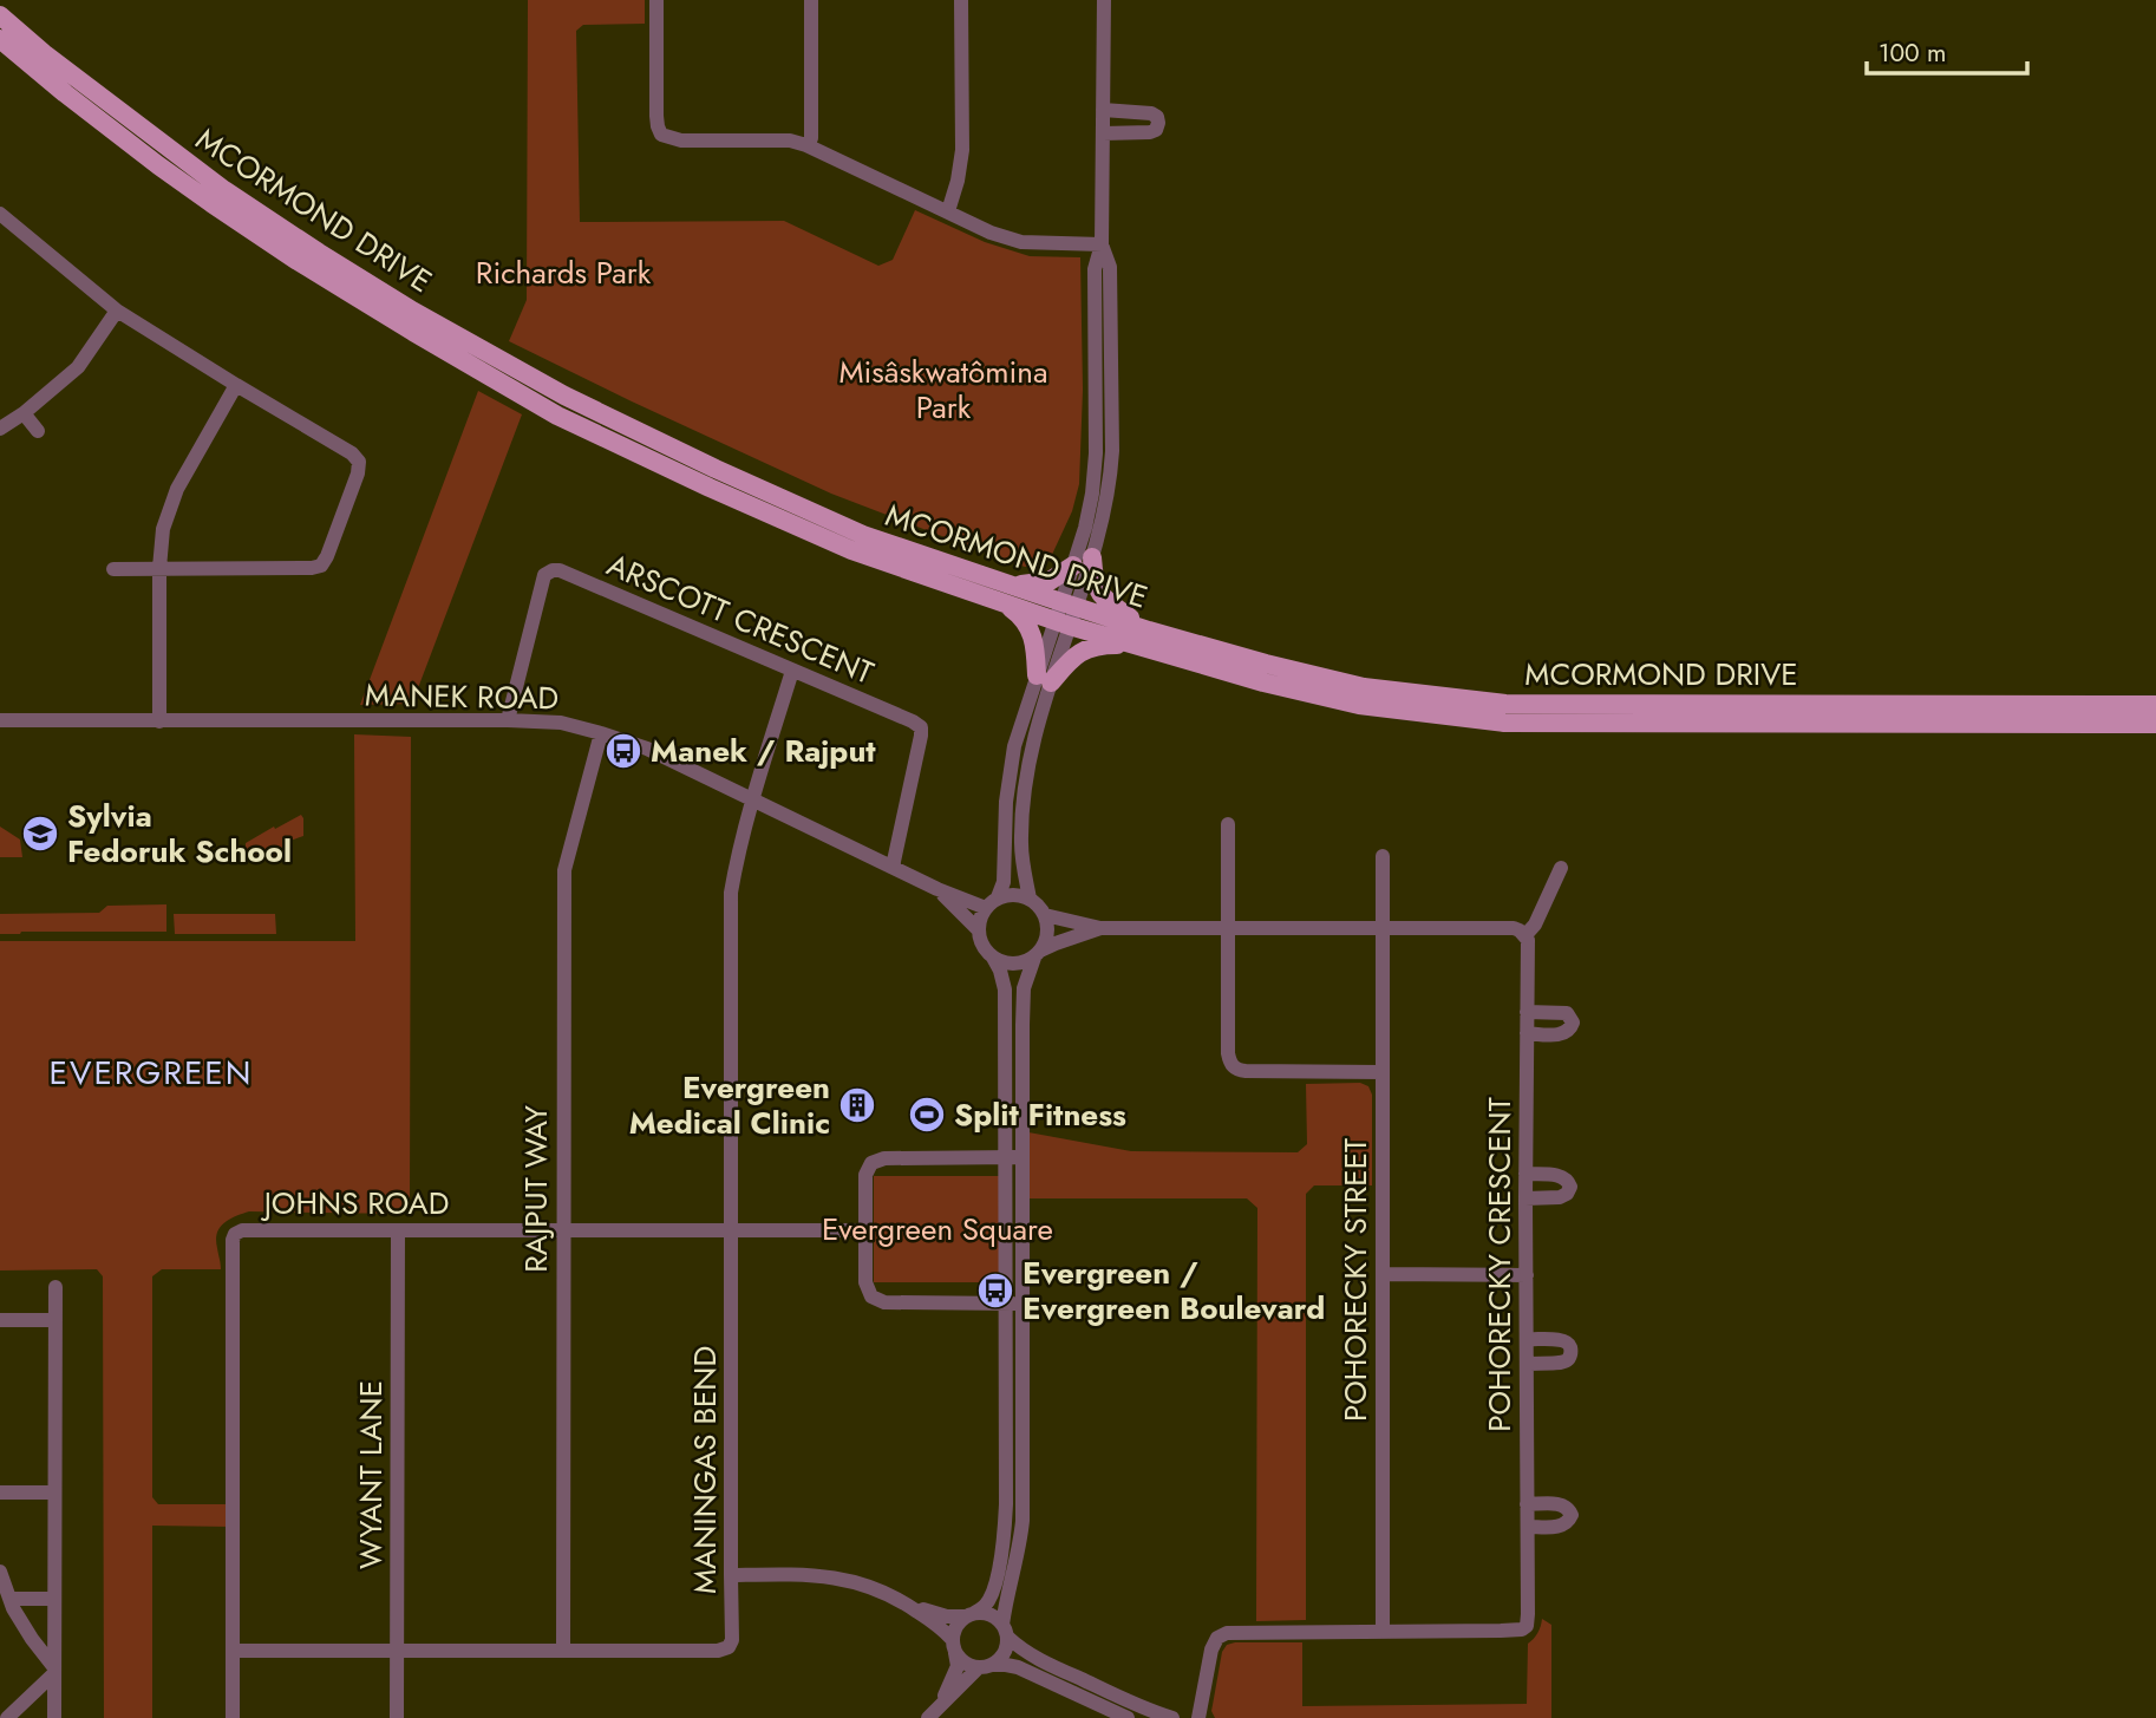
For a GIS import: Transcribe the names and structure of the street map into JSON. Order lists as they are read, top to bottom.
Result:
{
  "streets": {
    "main road": ["MCORMOND DRIVE"],
    "street": [
      "ARSCOTT CRESCENT",
      "MANEK ROAD",
      "RAJPUT WAY",
      "JOHNS ROAD",
      "POHORECKY CRESCENT",
      "POHORECKY STREET",
      "MANINGAS BEND",
      "WYANT LANE"
    ]
  },
  "crossings": [
    ["ARSCOTT CRESCENT", "MANEK ROAD"],
    ["ARSCOTT CRESCENT", "MANINGAS BEND"],
    ["MANEK ROAD", "RAJPUT WAY"],
    ["MANEK ROAD", "MANINGAS BEND"],
    ["RAJPUT WAY", "JOHNS ROAD"],
    ["RAJPUT WAY", "MANINGAS BEND"],
    ["JOHNS ROAD", "MANINGAS BEND"],
    ["JOHNS ROAD", "WYANT LANE"],
    ["POHORECKY CRESCENT", "POHORECKY STREET"],
    ["MANINGAS BEND", "WYANT LANE"]
  ],
  "districts": ["EVERGREEN"],
  "parks": ["Richards Park", "Misâskwatômina Park", "Evergreen Square"],
  "places": {
    "bus stop": ["Manek / Rajput", "Evergreen / Evergreen Boulevard"],
    "school or university": ["Sylvia Fedoruk School"],
    "building": ["Evergreen Medical Clinic"],
    "sports": ["Split Fitness"]
  },
  "scale_bar": "100 m"
}
